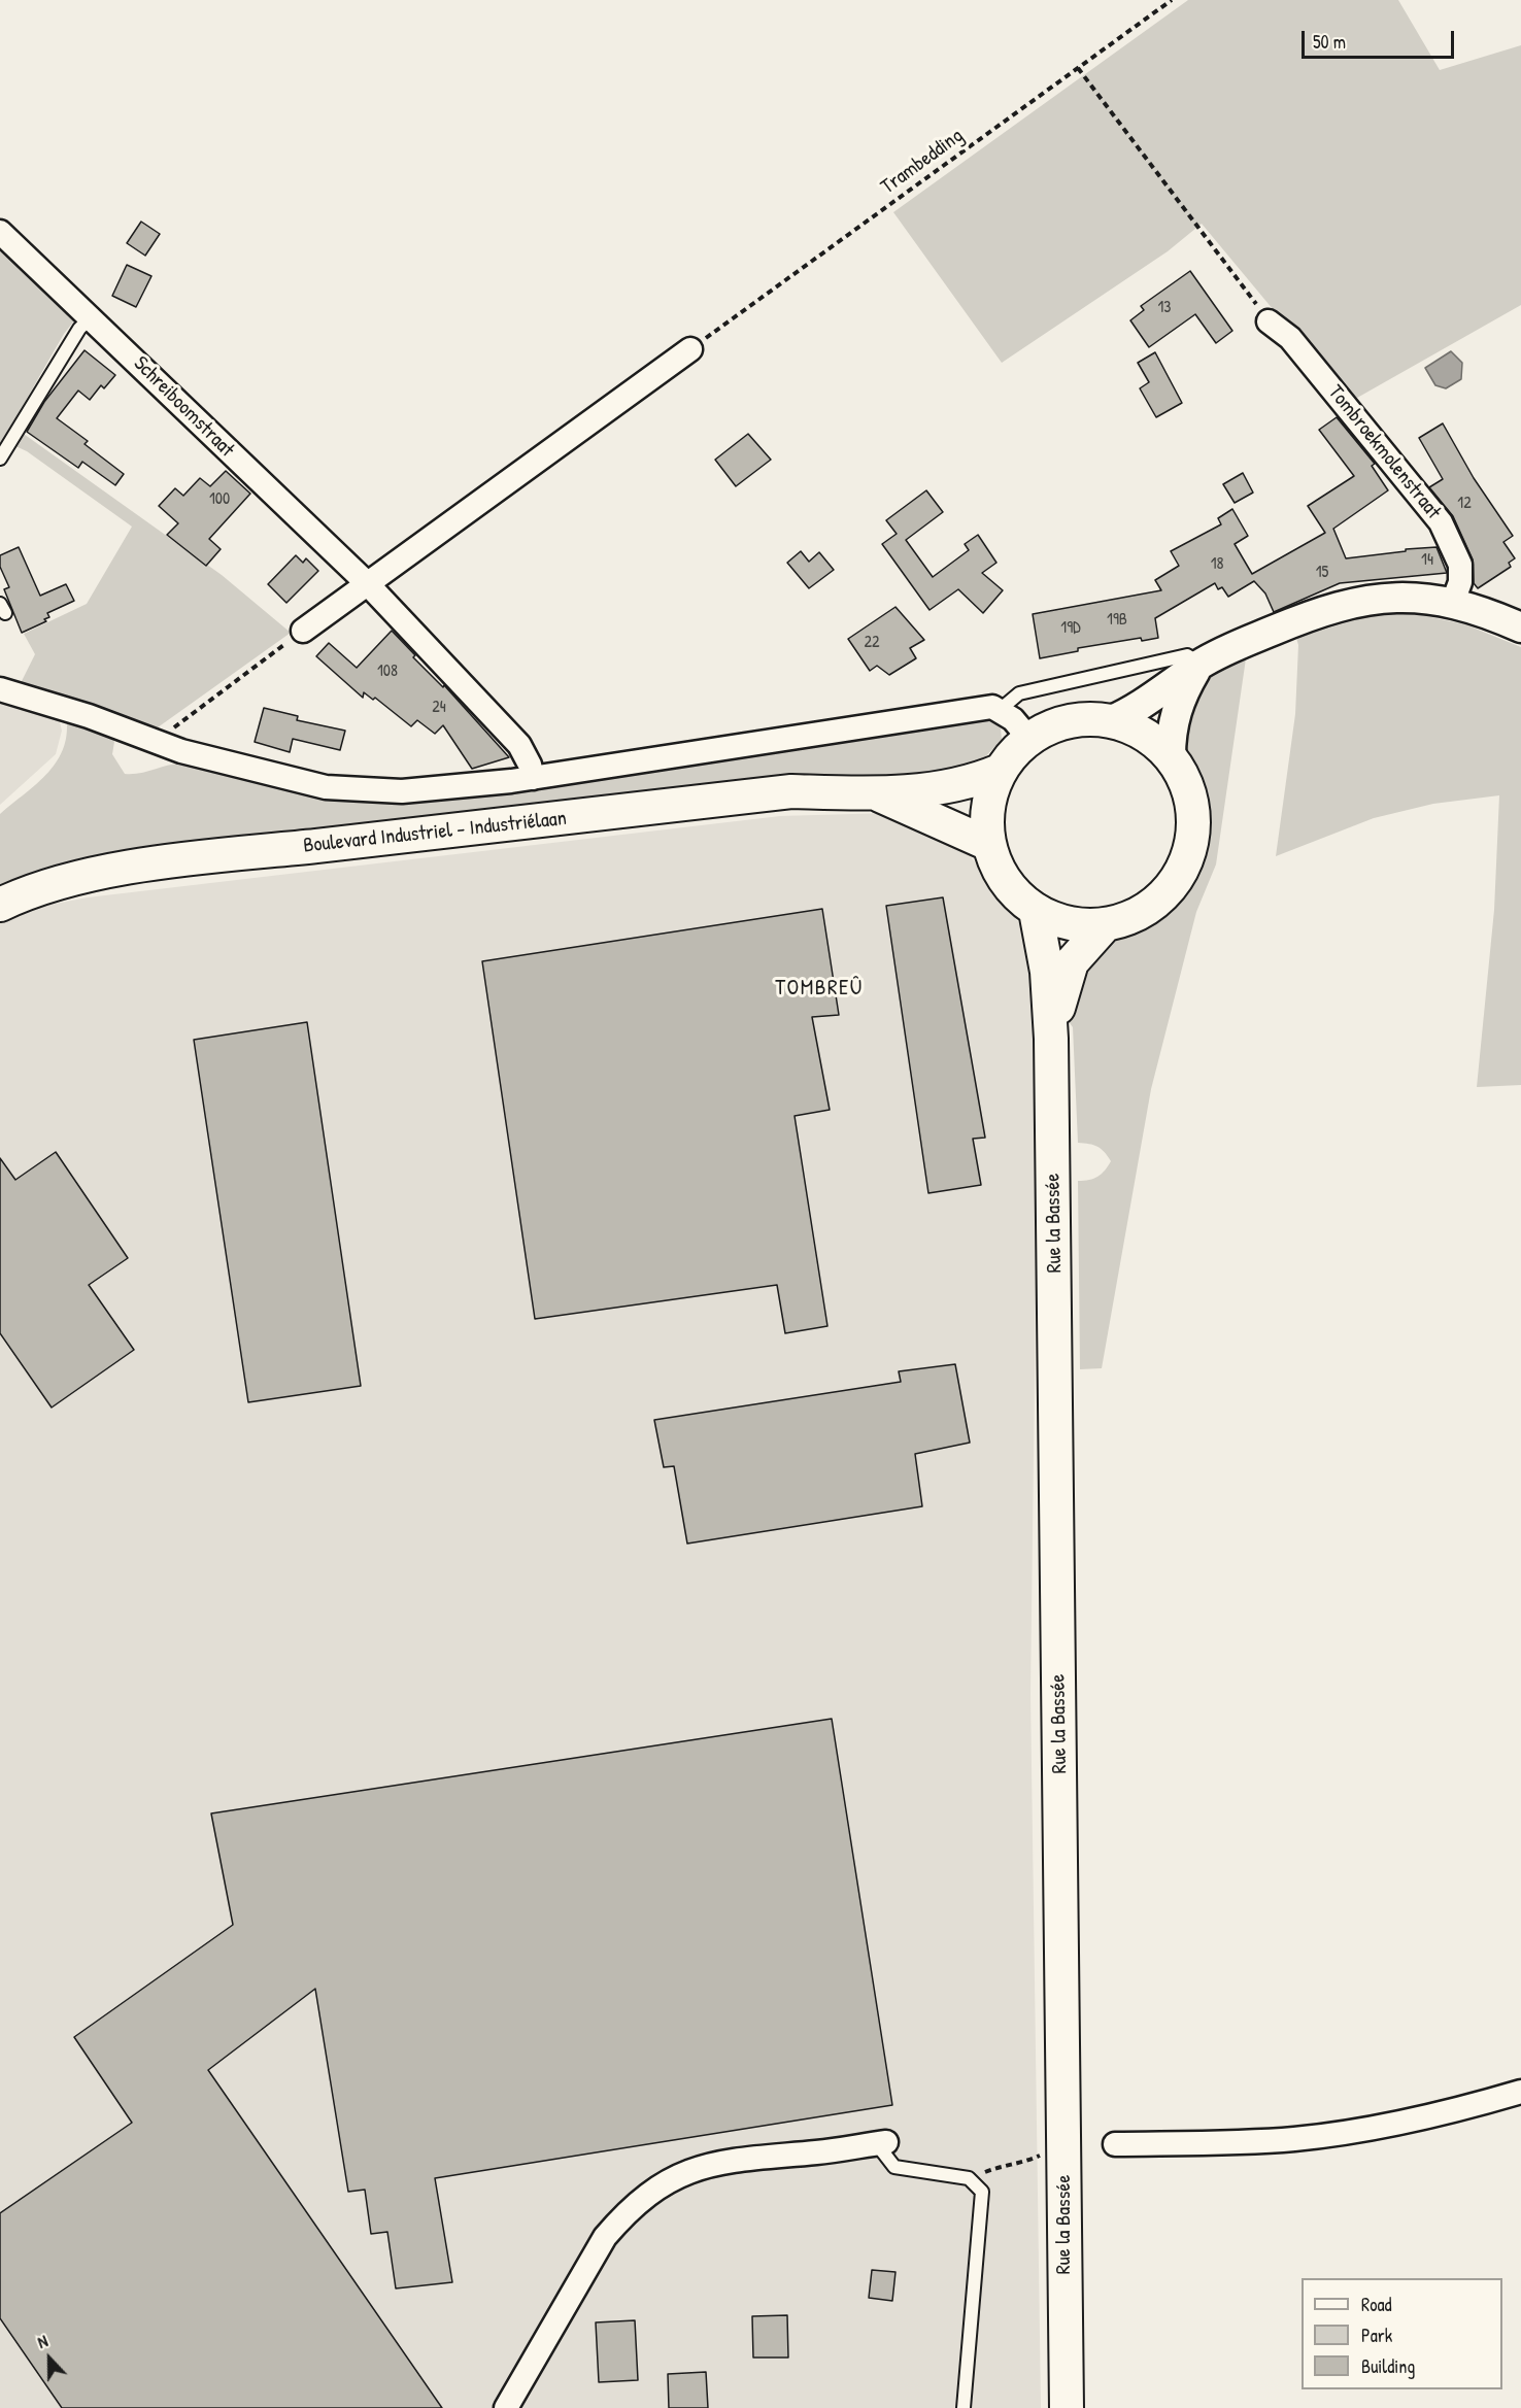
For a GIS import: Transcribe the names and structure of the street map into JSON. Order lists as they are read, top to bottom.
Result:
{
  "streets": {
    "main road": ["Boulevard Industriel - Industriélaan", "Rue la Bassée"],
    "street": ["Schreiboomstraat", "Tombroekmolenstraat"],
    "path": ["Trambedding"]
  },
  "crossings": [
    ["Boulevard Industriel - Industriélaan", "Rue la Bassée"]
  ],
  "districts": ["TOMBREÛ"],
  "house_numbers": [
    "13",
    "100",
    "12",
    "14",
    "18",
    "15",
    "19B",
    "19D",
    "22",
    "108",
    "24"
  ],
  "legend": ["Road", "Park", "Building"],
  "scale_bar": "50 m",
  "north": "top"
}
